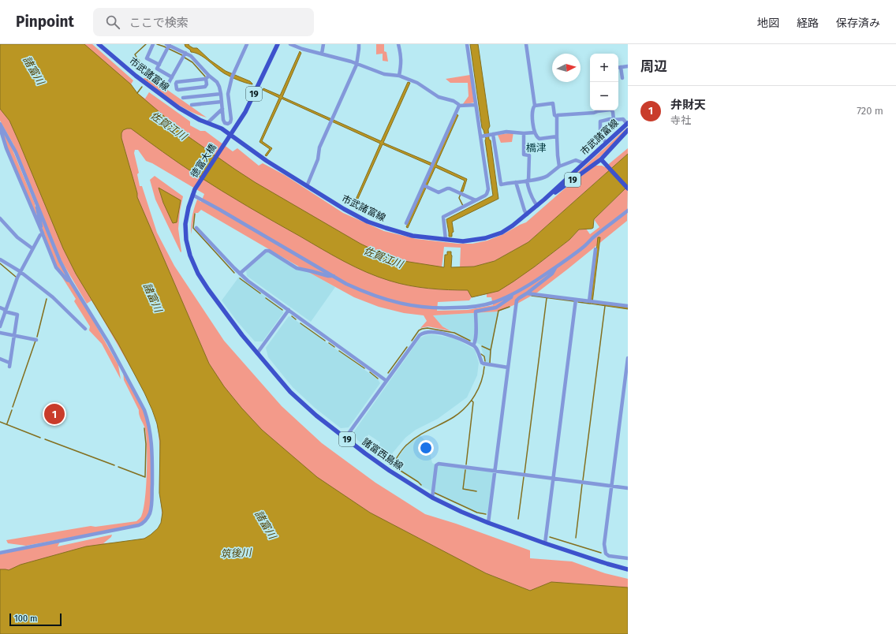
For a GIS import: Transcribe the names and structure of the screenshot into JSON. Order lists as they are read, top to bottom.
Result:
{
  "streets": {
    "main road": [
      "市武諸富線",
      "19",
      "徳富大橋",
      "諸富西島線"
    ]
  },
  "crossings": [
    ["市武諸富線", "19"],
    ["市武諸富線", "徳富大橋"],
    ["19", "徳富大橋"],
    ["徳富大橋", "諸富西島線"]
  ],
  "districts": ["橋津"],
  "water": ["諸富川", "佐賀江川", "筑後川"],
  "scale_bar": "100 m",
  "north": "right",
  "page": {
    "header": "Pinpoint",
    "search": "ここで検索",
    "nav": ["地図", "経路", "保存済み"],
    "heading": "周辺",
    "map_buttons": ["+", "−"],
    "list": [
      {
        "mark": "1",
        "name": "弁財天",
        "note": "寺社",
        "value": "720 m"
      }
    ],
    "pins": "1",
    "scale": "100 m"
  }
}
